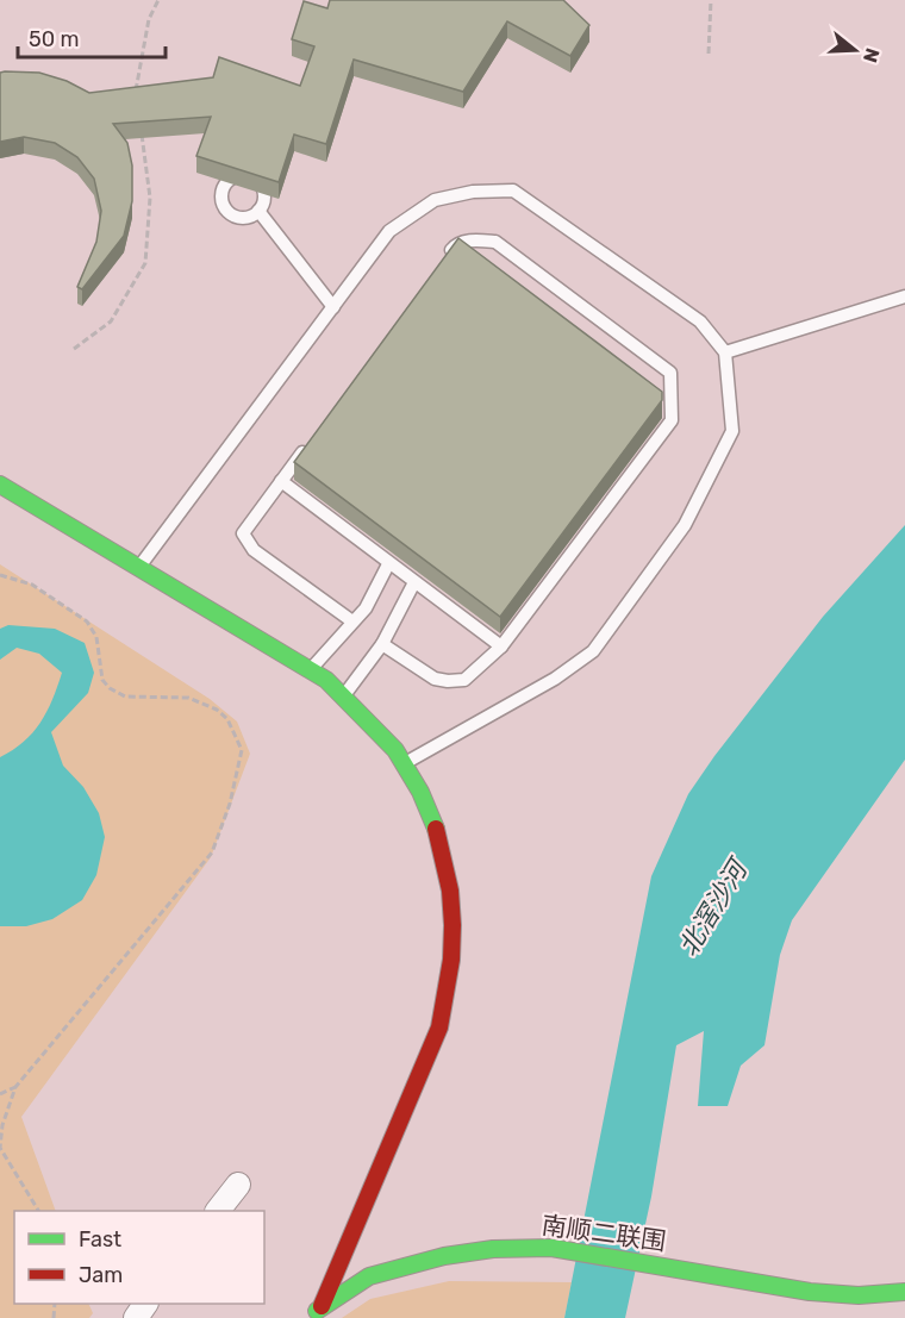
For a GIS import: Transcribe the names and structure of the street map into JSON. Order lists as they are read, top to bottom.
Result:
{
  "streets": {
    "street": ["南顺二联围"]
  },
  "water": ["北滘沙河"],
  "legend": ["Fast", "Jam"],
  "scale_bar": "50 m",
  "north": "right"
}
